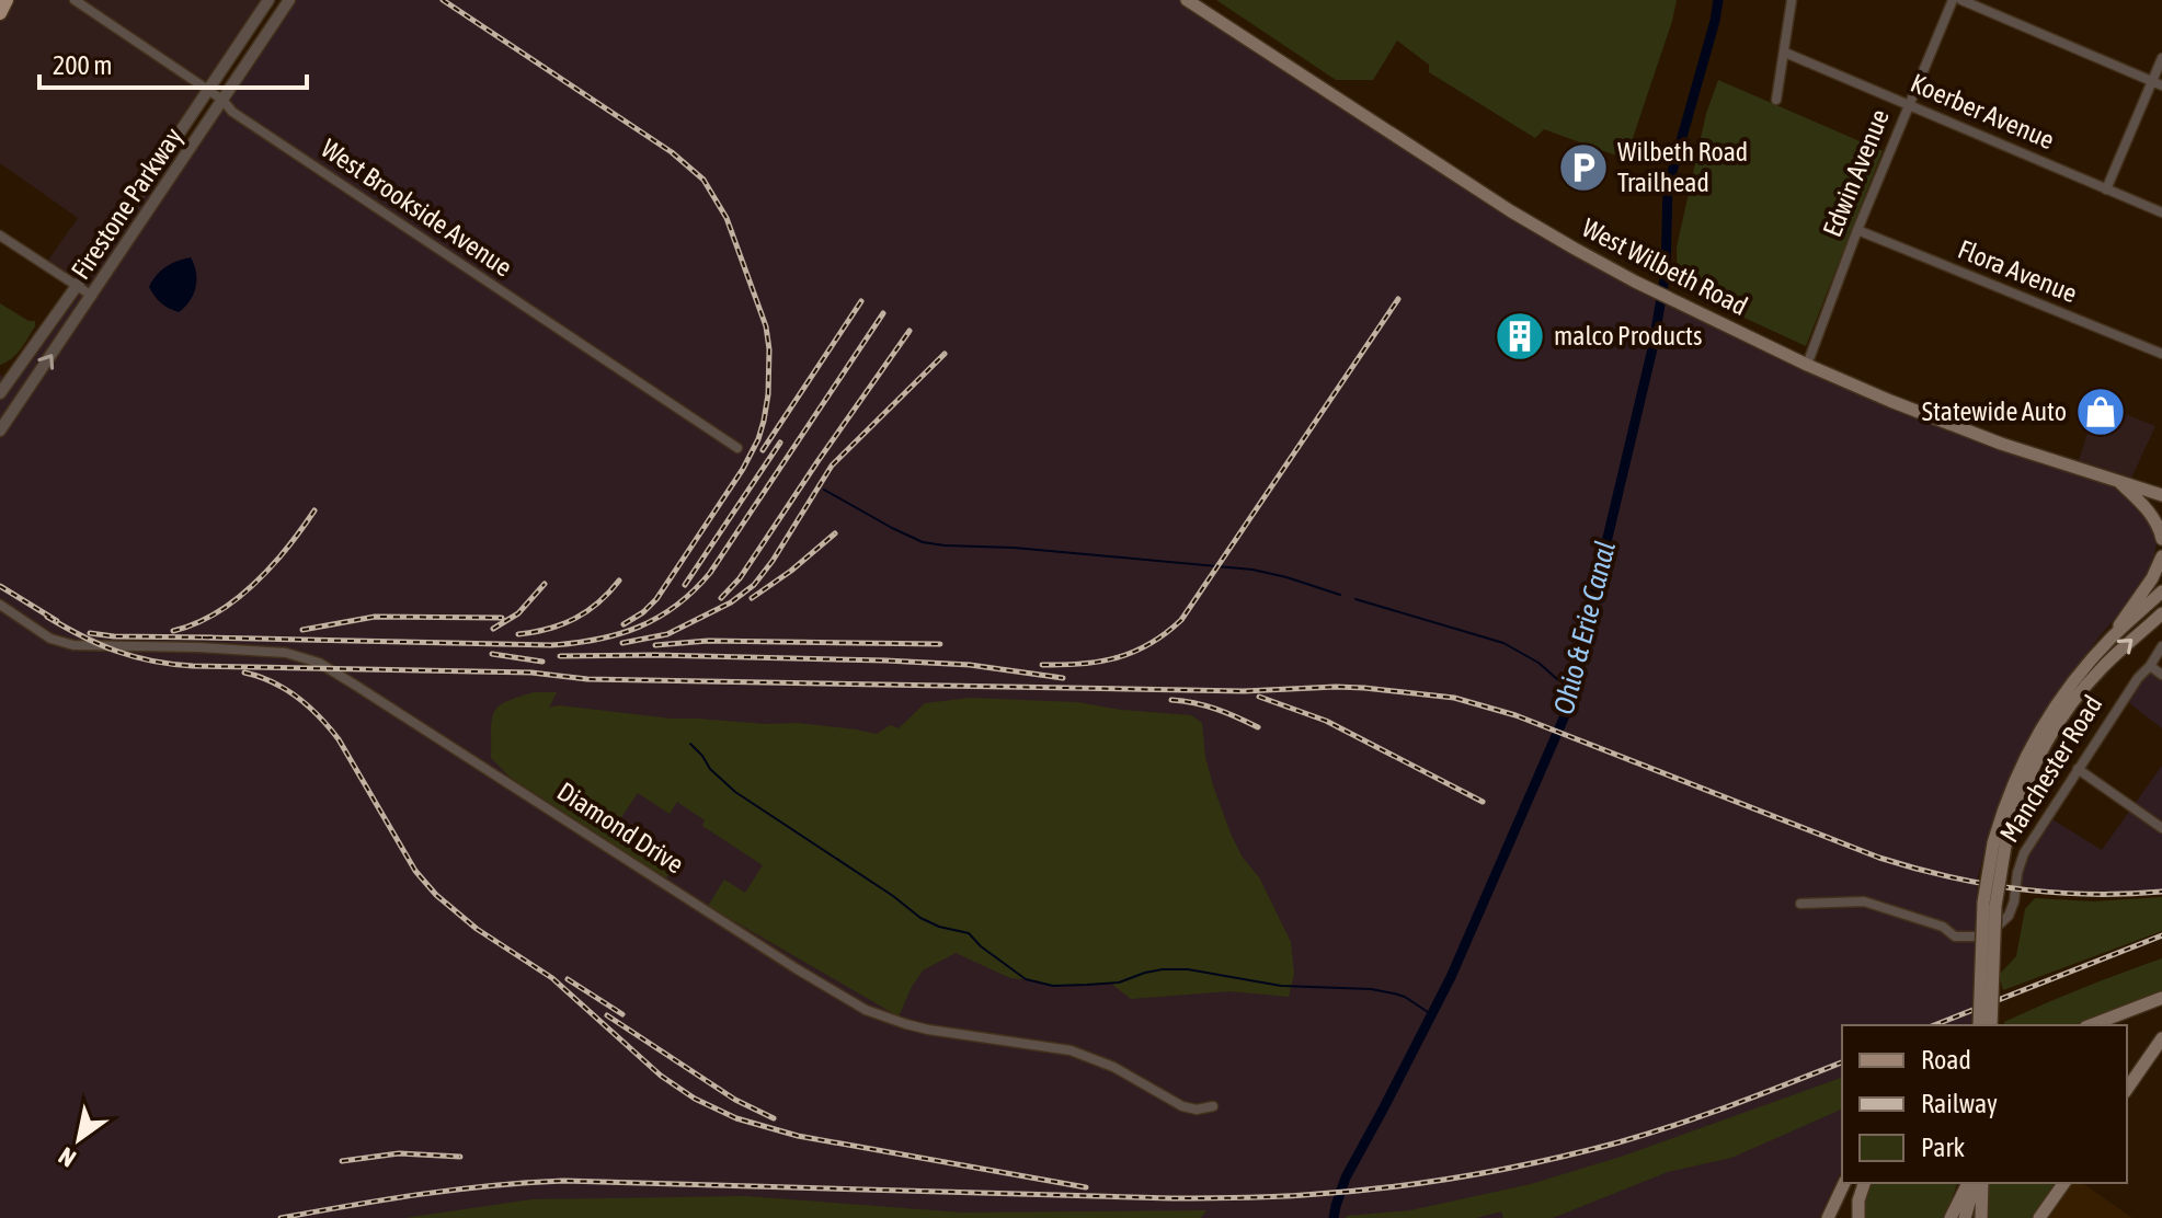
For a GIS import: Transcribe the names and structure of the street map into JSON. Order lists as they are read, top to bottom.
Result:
{
  "streets": {
    "main road": ["West Wilbeth Road"],
    "street": [
      "Koerber Avenue",
      "Edwin Avenue",
      "Firestone Parkway",
      "West Brookside Avenue",
      "Flora Avenue",
      "Manchester Road",
      "Diamond Drive"
    ]
  },
  "crossings": [
    ["Koerber Avenue", "Edwin Avenue"],
    ["Edwin Avenue", "West Wilbeth Road"],
    ["Edwin Avenue", "Flora Avenue"],
    ["Firestone Parkway", "West Brookside Avenue"]
  ],
  "water": ["Ohio & Erie Canal"],
  "places": {
    "parking": ["Wilbeth Road Trailhead"],
    "building": ["malco Products"],
    "shop": ["Statewide Auto"]
  },
  "legend": ["Road", "Railway", "Park"],
  "scale_bar": "200 m",
  "north": "bottom left"
}
